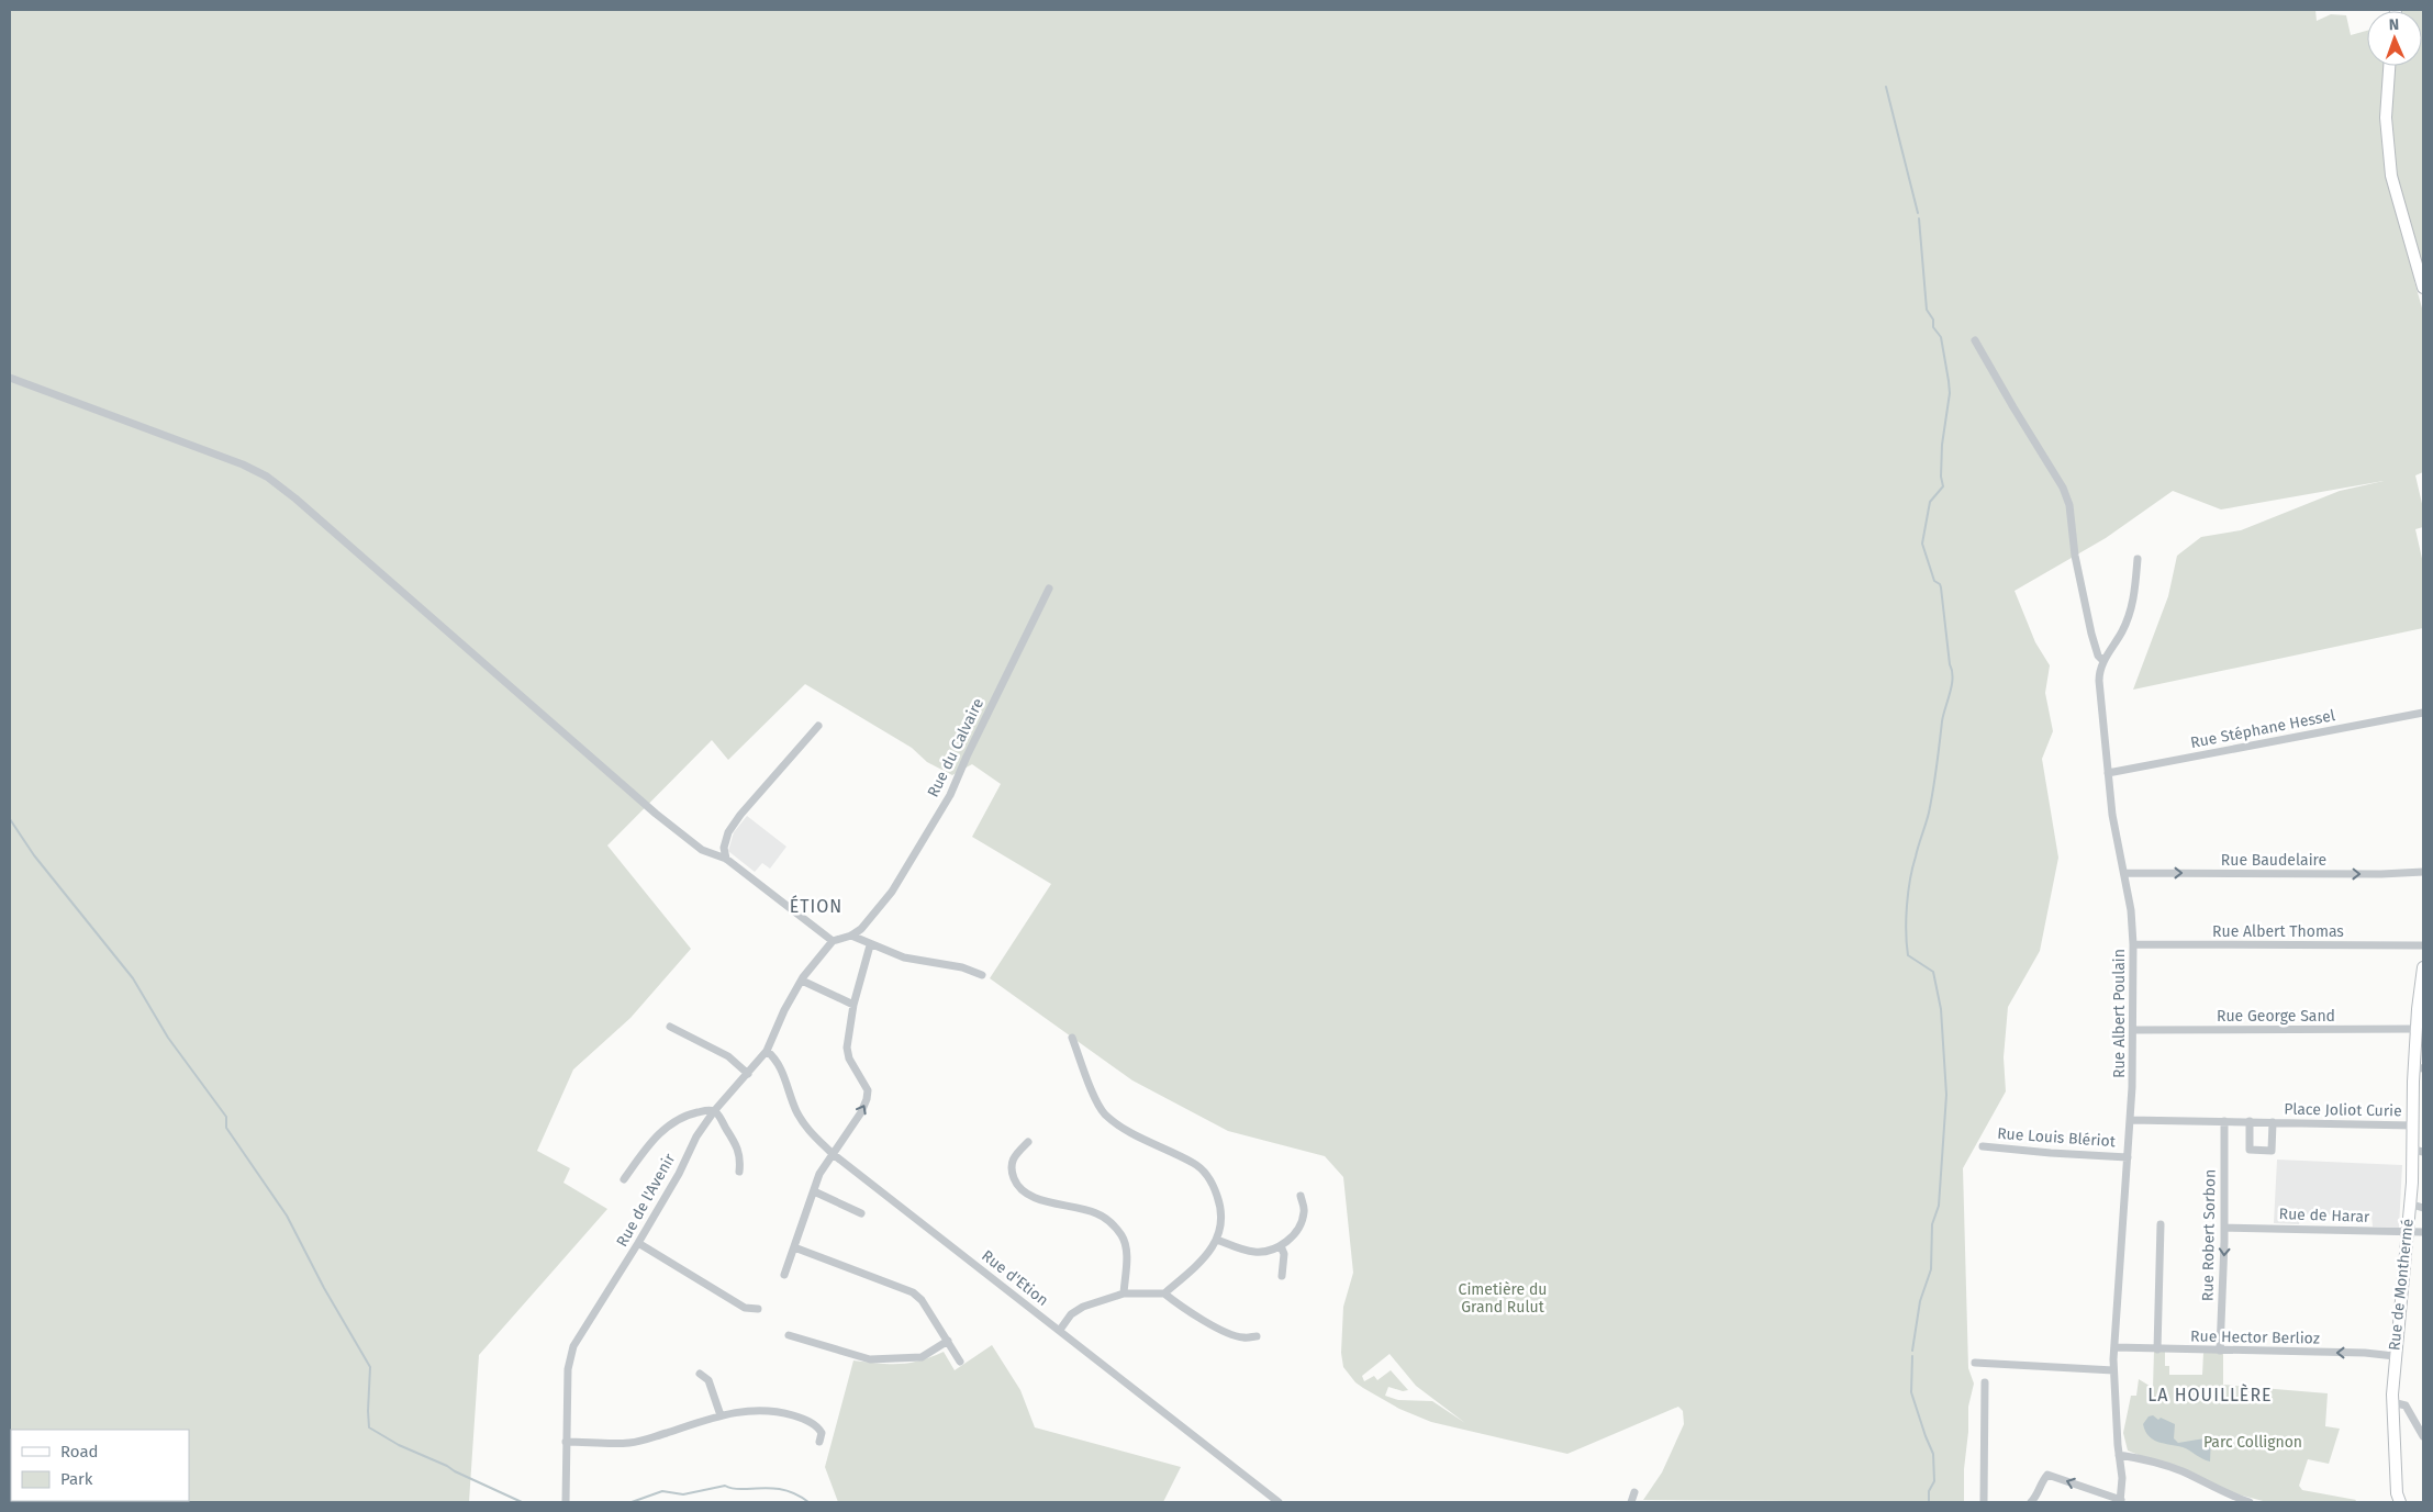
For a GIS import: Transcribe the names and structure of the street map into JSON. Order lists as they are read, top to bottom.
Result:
{
  "streets": {
    "main road": ["Rue de Monthermé"],
    "street": [
      "Rue Stéphane Hessel",
      "Rue du Calvaire",
      "Rue Baudelaire",
      "Rue Albert Thomas",
      "Rue Albert Poulain",
      "Rue George Sand",
      "Place Joliot Curie",
      "Rue Louis Blériot",
      "Rue de l'Avenir",
      "Rue de Harar",
      "Rue Robert Sorbon",
      "Rue d'Etion",
      "Rue Hector Berlioz"
    ]
  },
  "crossings": [
    ["Rue Stéphane Hessel", "Rue Albert Poulain"],
    ["Rue Baudelaire", "Rue Albert Poulain"],
    ["Rue Albert Thomas", "Rue Albert Poulain"],
    ["Rue Albert Poulain", "Rue George Sand"],
    ["Rue Albert Poulain", "Place Joliot Curie"],
    ["Rue Albert Poulain", "Rue Louis Blériot"],
    ["Rue Albert Poulain", "Rue Hector Berlioz"],
    ["Rue George Sand", "Rue de Monthermé"],
    ["Place Joliot Curie", "Rue Robert Sorbon"],
    ["Place Joliot Curie", "Rue de Monthermé"],
    ["Rue de l'Avenir", "Rue d'Etion"],
    ["Rue de Harar", "Rue Robert Sorbon"],
    ["Rue de Harar", "Rue de Monthermé"],
    ["Rue Robert Sorbon", "Rue Hector Berlioz"],
    ["Rue de Monthermé", "Rue Hector Berlioz"]
  ],
  "one_way": ["Rue Baudelaire", "Rue Hector Berlioz"],
  "districts": ["ÉTION", "LA HOUILLÈRE"],
  "parks": ["Cimetière du Grand Rulut", "Parc Collignon"],
  "legend": ["Road", "Park"],
  "north": "top"
}
